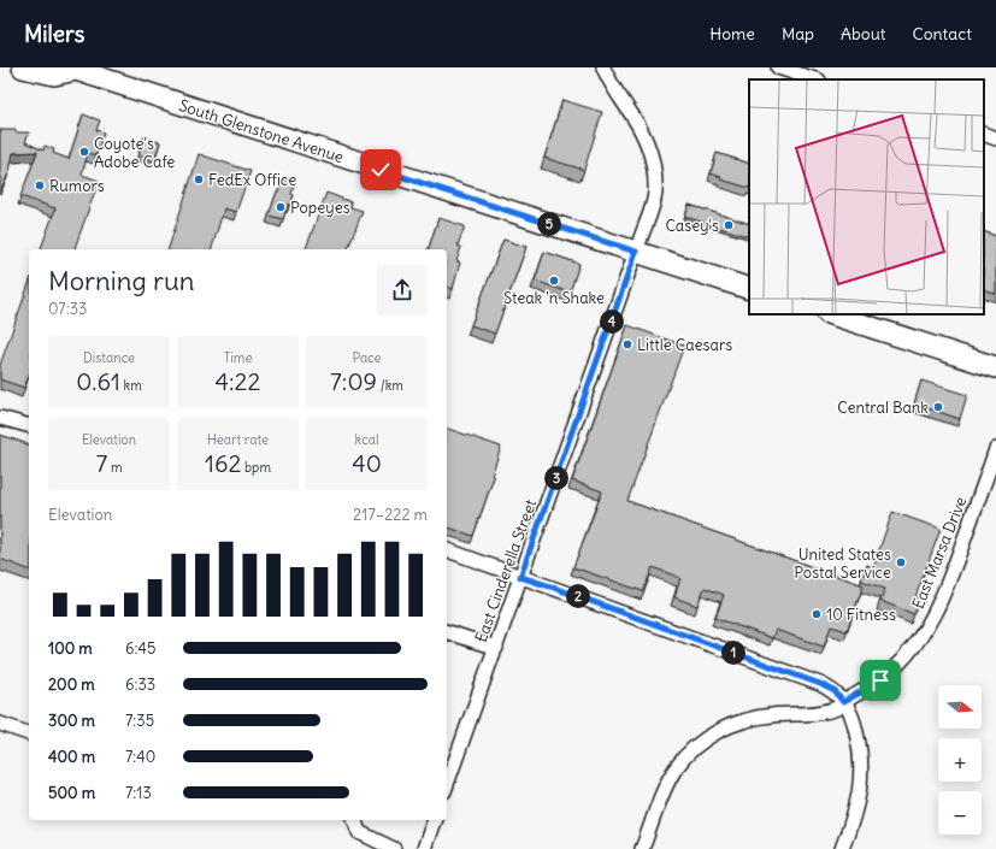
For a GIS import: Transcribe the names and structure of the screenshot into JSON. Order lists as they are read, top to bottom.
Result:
{
  "streets": {
    "main road": ["South Glenstone Avenue"],
    "street": ["East Marsa Drive", "East Cinderella Street"]
  },
  "crossings": [
    ["South Glenstone Avenue", "East Cinderella Street"]
  ],
  "places": [
    "Coyote's Adobe Cafe",
    "FedEx Office",
    "Rumors",
    "Popeyes",
    "Casey's",
    "Steak 'n Shake",
    "Little Caesars",
    "Central Bank",
    "United States Postal Service",
    "10 Fitness"
  ],
  "north": "right",
  "page": {
    "header": "Milers",
    "nav": [
      "Home",
      "Map",
      "About",
      "Contact"
    ],
    "pins": [
      "5",
      "4",
      "3",
      "2",
      "1"
    ],
    "heading": ["Morning run", "07:33"],
    "stats": [
      ["Distance", "0.61 km"],
      ["Time", "4:22"],
      ["Pace", "7:09 /km"],
      ["Elevation", "7 m"],
      ["Heart rate", "162 bpm"],
      ["kcal", "40"]
    ],
    "chart": ["Elevation", "217–222 m"],
    "list": [
      {
        "name": "100 m",
        "note": "6:45"
      },
      {
        "name": "200 m",
        "note": "6:33"
      },
      {
        "name": "300 m",
        "note": "7:35"
      },
      {
        "name": "400 m",
        "note": "7:40"
      },
      {
        "name": "500 m",
        "note": "7:13"
      }
    ],
    "map_buttons": ["+", "−"]
  }
}
